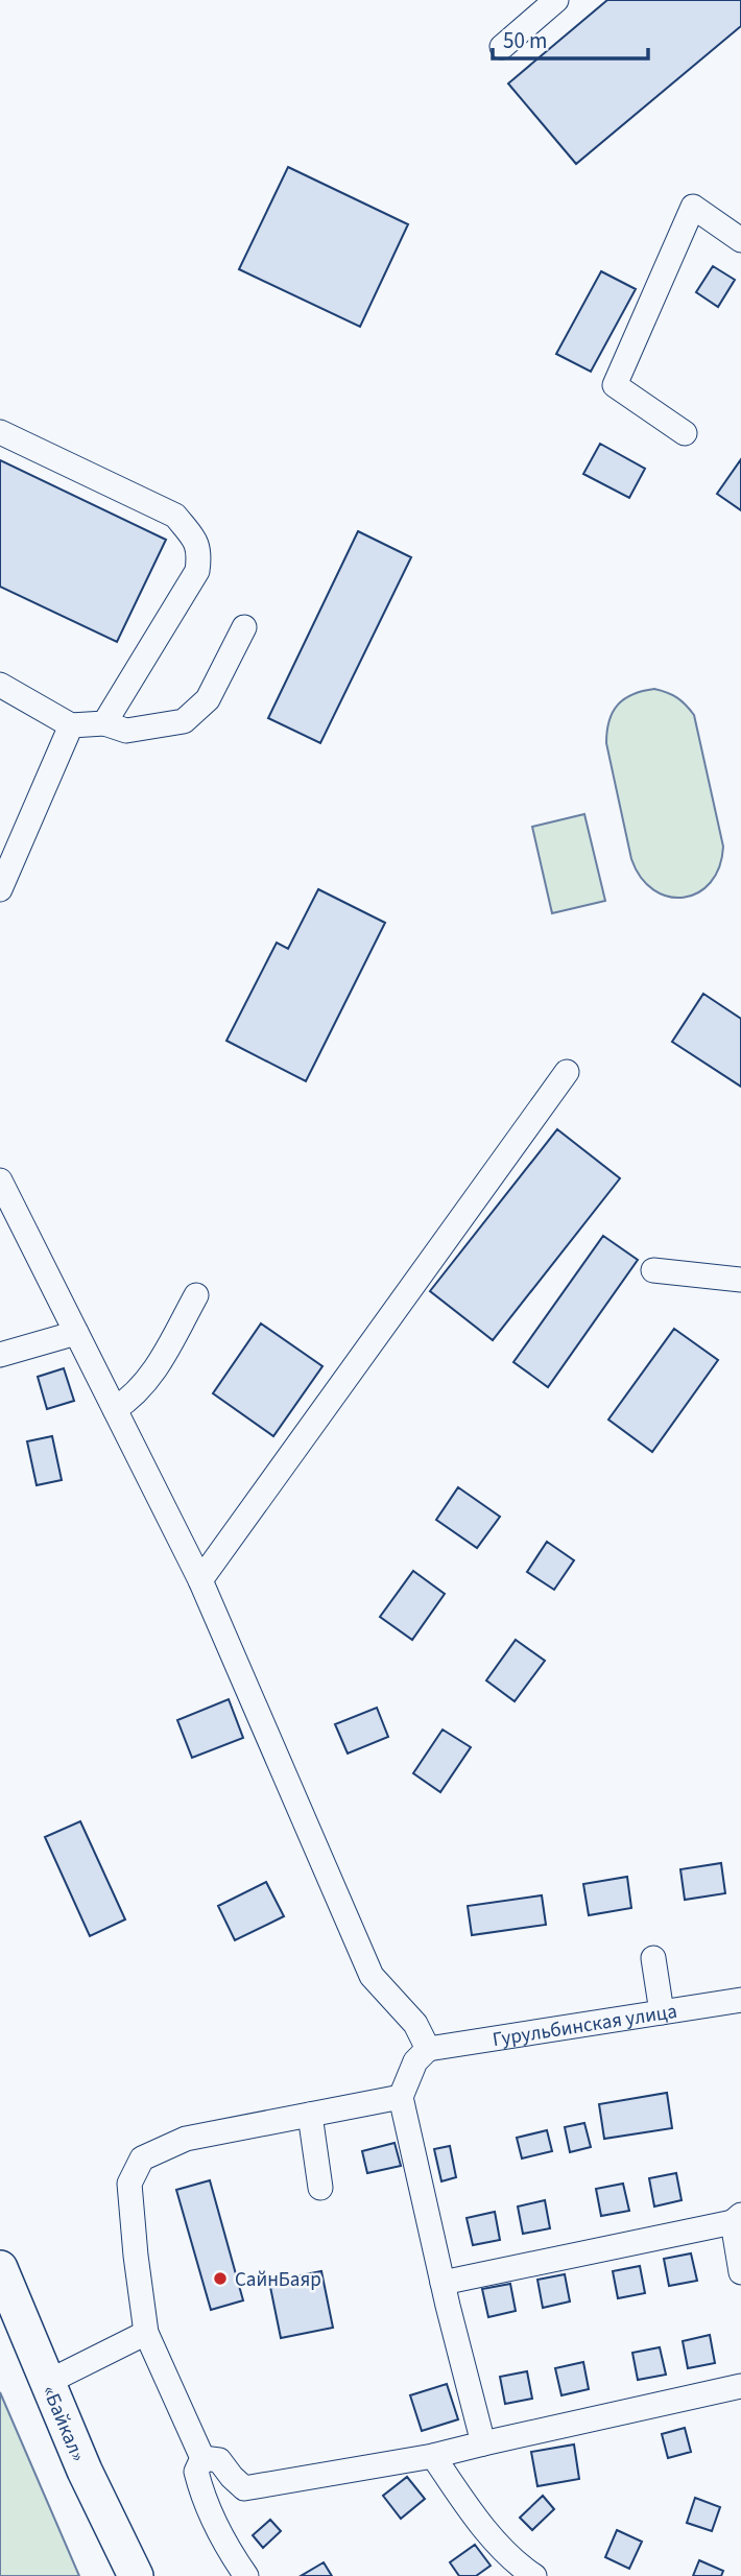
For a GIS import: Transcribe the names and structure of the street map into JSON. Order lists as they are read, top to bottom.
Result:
{
  "streets": {
    "highway": ["«Байкал»"],
    "street": ["Гурульбинская улица"]
  },
  "places": ["СайнБаяр"],
  "scale_bar": "50 m"
}
